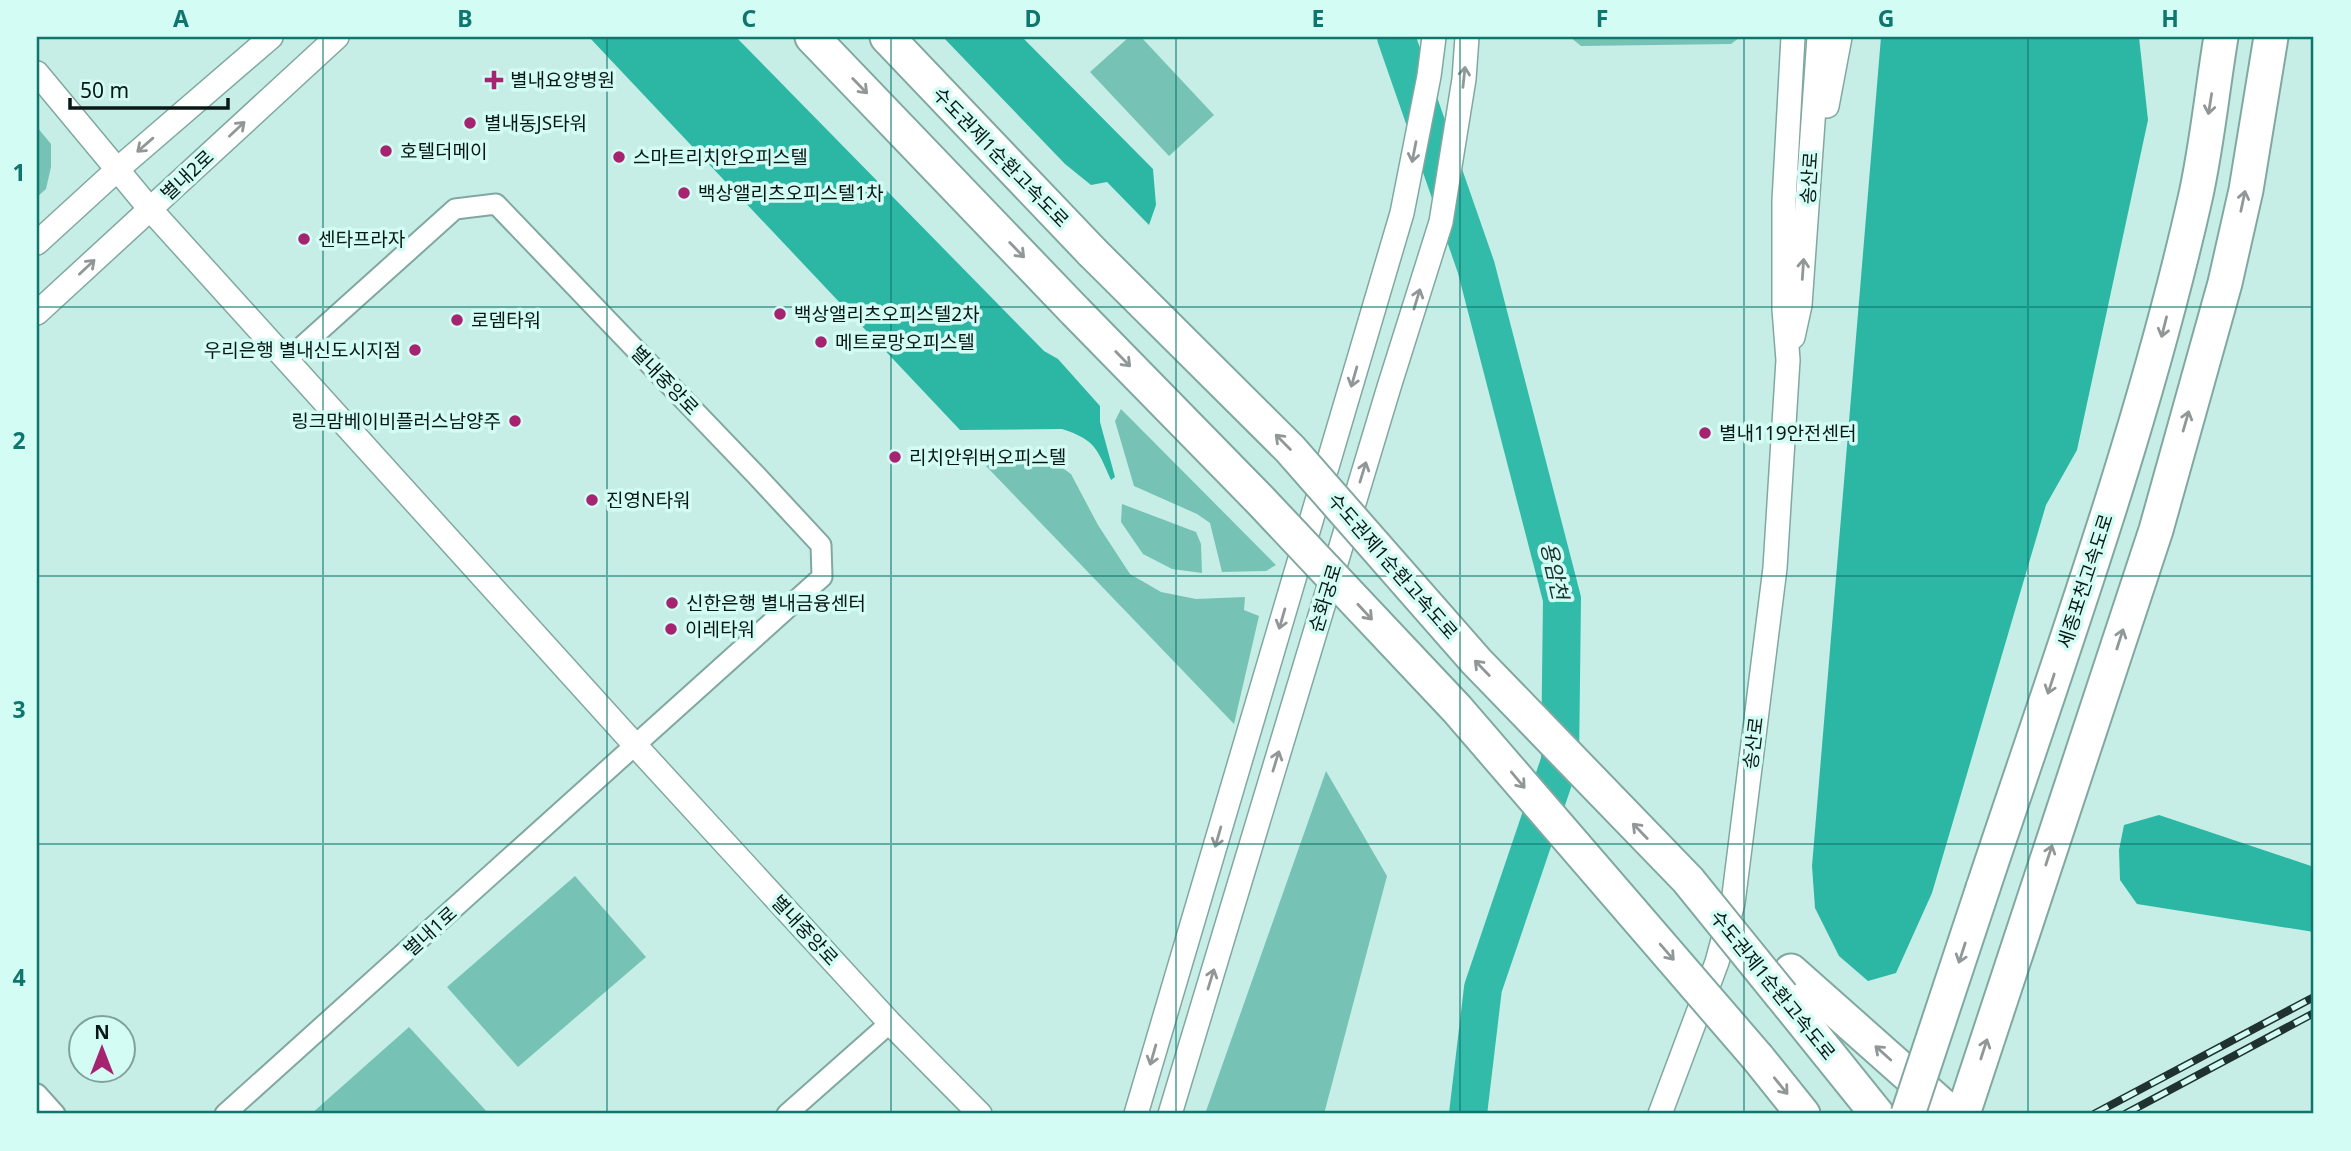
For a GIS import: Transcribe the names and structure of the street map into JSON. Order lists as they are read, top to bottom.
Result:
{
  "streets": {
    "highway": ["수도권제1순환고속도로", "세종포천고속도로"],
    "street": [
      "별내2로",
      "송산로",
      "별내중앙로",
      "순화궁로",
      "별내1로"
    ]
  },
  "crossings": [
    ["별내2로", "별내중앙로"],
    ["별내중앙로", "별내1로"]
  ],
  "water": ["용암천"],
  "places": {
    "health": ["별내요양병원"],
    "other": [
      "별내동JS타워",
      "호텔더메이",
      "스마트리치안오피스텔",
      "백상앨리츠오피스텔1차",
      "센타프라자",
      "백상앨리츠오피스텔2차",
      "로뎀타워",
      "메트로망오피스텔",
      "우리은행 별내신도시지점",
      "링크맘베이비플러스남양주",
      "별내119안전센터",
      "리치안위버오피스텔",
      "진영N타워",
      "신한은행 별내금융센터",
      "이레타워"
    ]
  },
  "scale_bar": "50 m",
  "north": "top",
  "grid": {
    "columns": [
      "A",
      "B",
      "C",
      "D",
      "E",
      "F",
      "G",
      "H"
    ],
    "rows": [
      "1",
      "2",
      "3",
      "4"
    ]
  }
}
